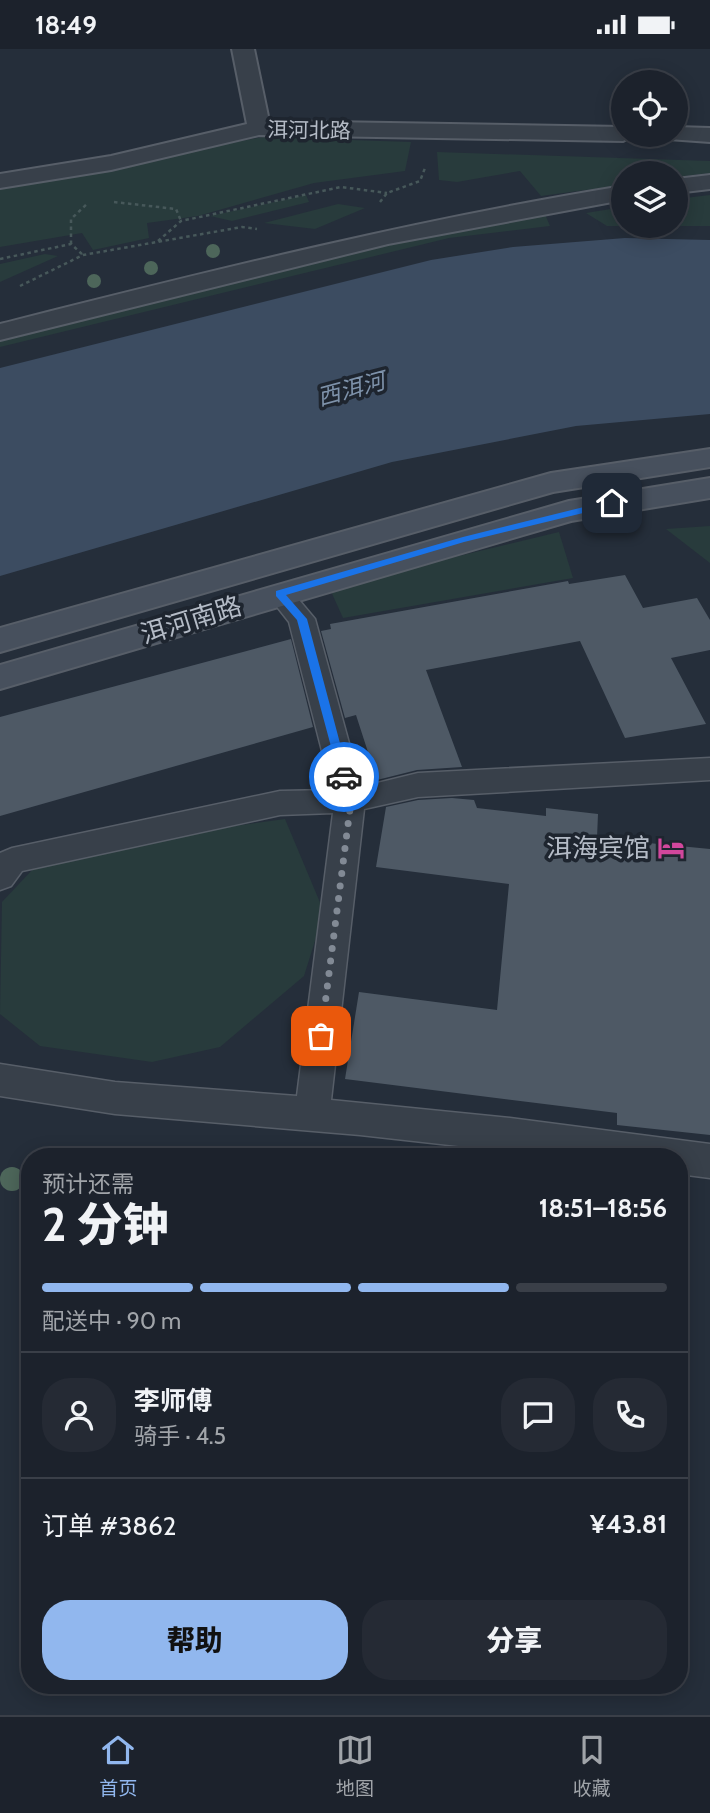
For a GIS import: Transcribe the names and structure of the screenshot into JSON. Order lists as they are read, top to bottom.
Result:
{
  "streets": {
    "main road": ["洱河南路"],
    "street": ["洱河北路"]
  },
  "water": ["西洱河"],
  "places": {
    "hotel": ["洱海宾馆"]
  },
  "page": {
    "status": "18:49",
    "heading": ["2 分钟", "预计还需", "18:51–18:56"],
    "panel": [
      "李师傅",
      "骑手 · 4.5",
      "订单 #3862",
      "¥43.81"
    ],
    "bar": "配送中 · 90 m",
    "buttons": ["帮助", "分享"],
    "tabs": ["首页", "地图", "收藏"]
  }
}
